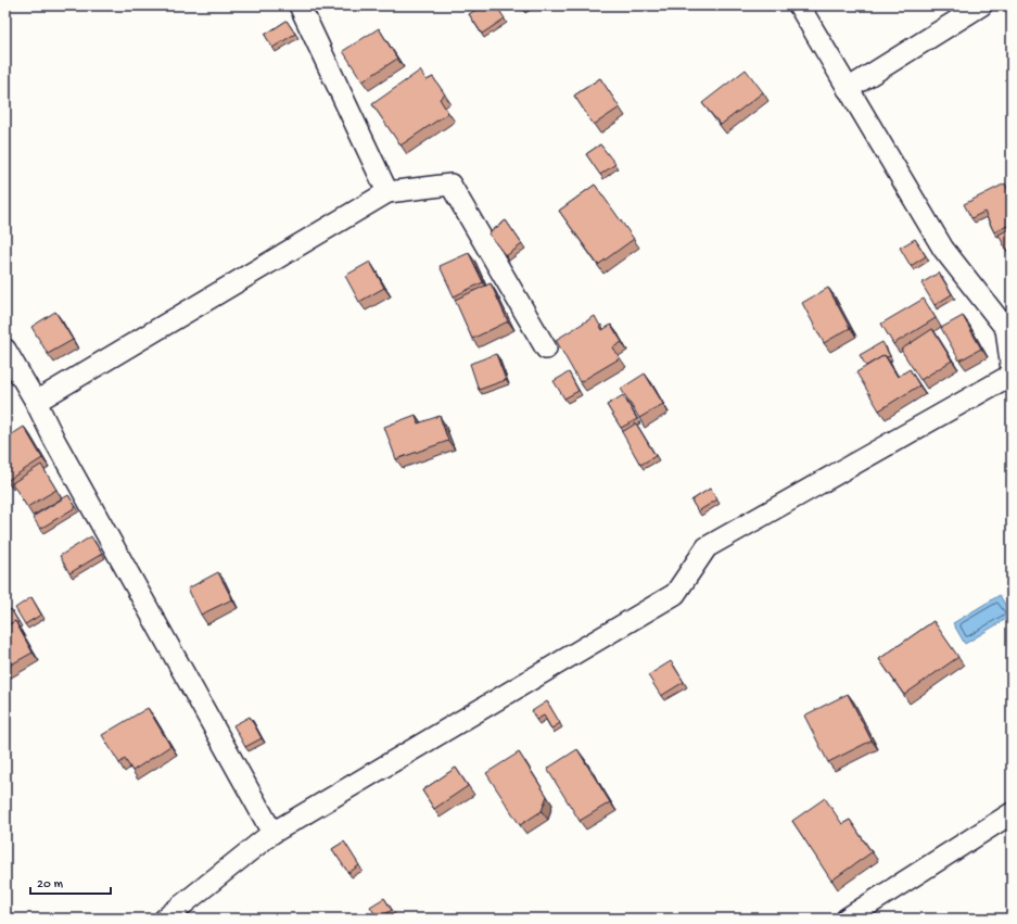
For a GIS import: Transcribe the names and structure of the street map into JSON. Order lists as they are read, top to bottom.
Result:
{
  "scale_bar": "20 m"
}
